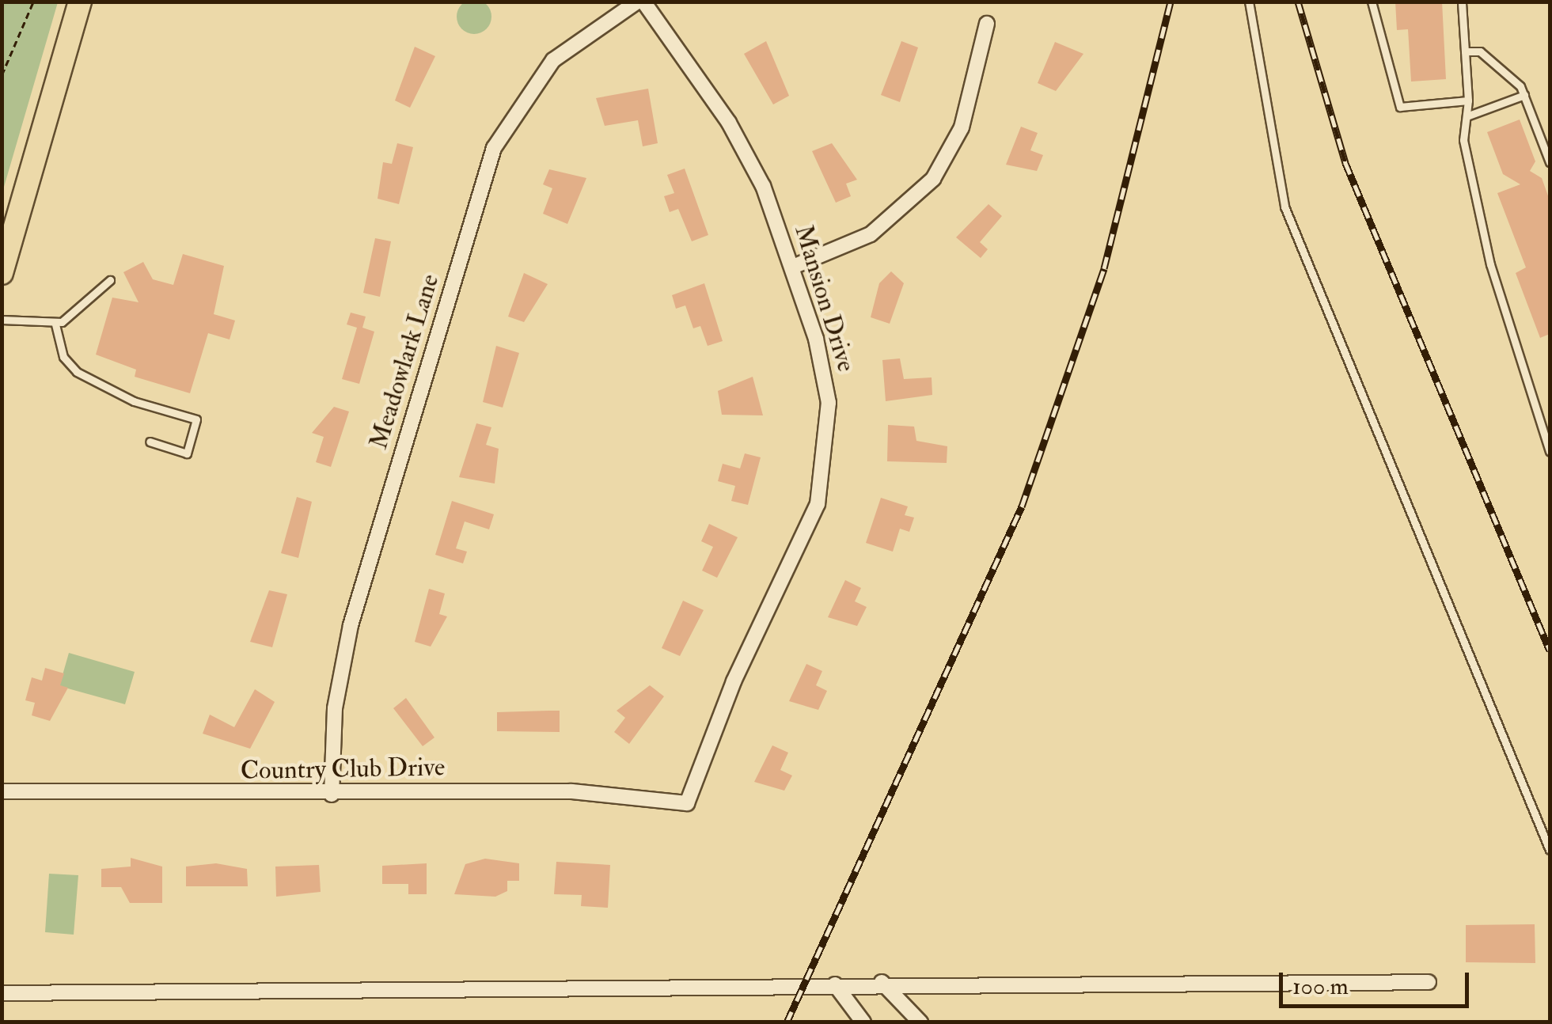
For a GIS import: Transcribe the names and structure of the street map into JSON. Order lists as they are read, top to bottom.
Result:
{
  "streets": {
    "street": ["Mansion Drive", "Meadowlark Lane", "Country Club Drive"]
  },
  "crossings": [
    ["Mansion Drive", "Country Club Drive"],
    ["Meadowlark Lane", "Country Club Drive"]
  ],
  "scale_bar": "100 m"
}
